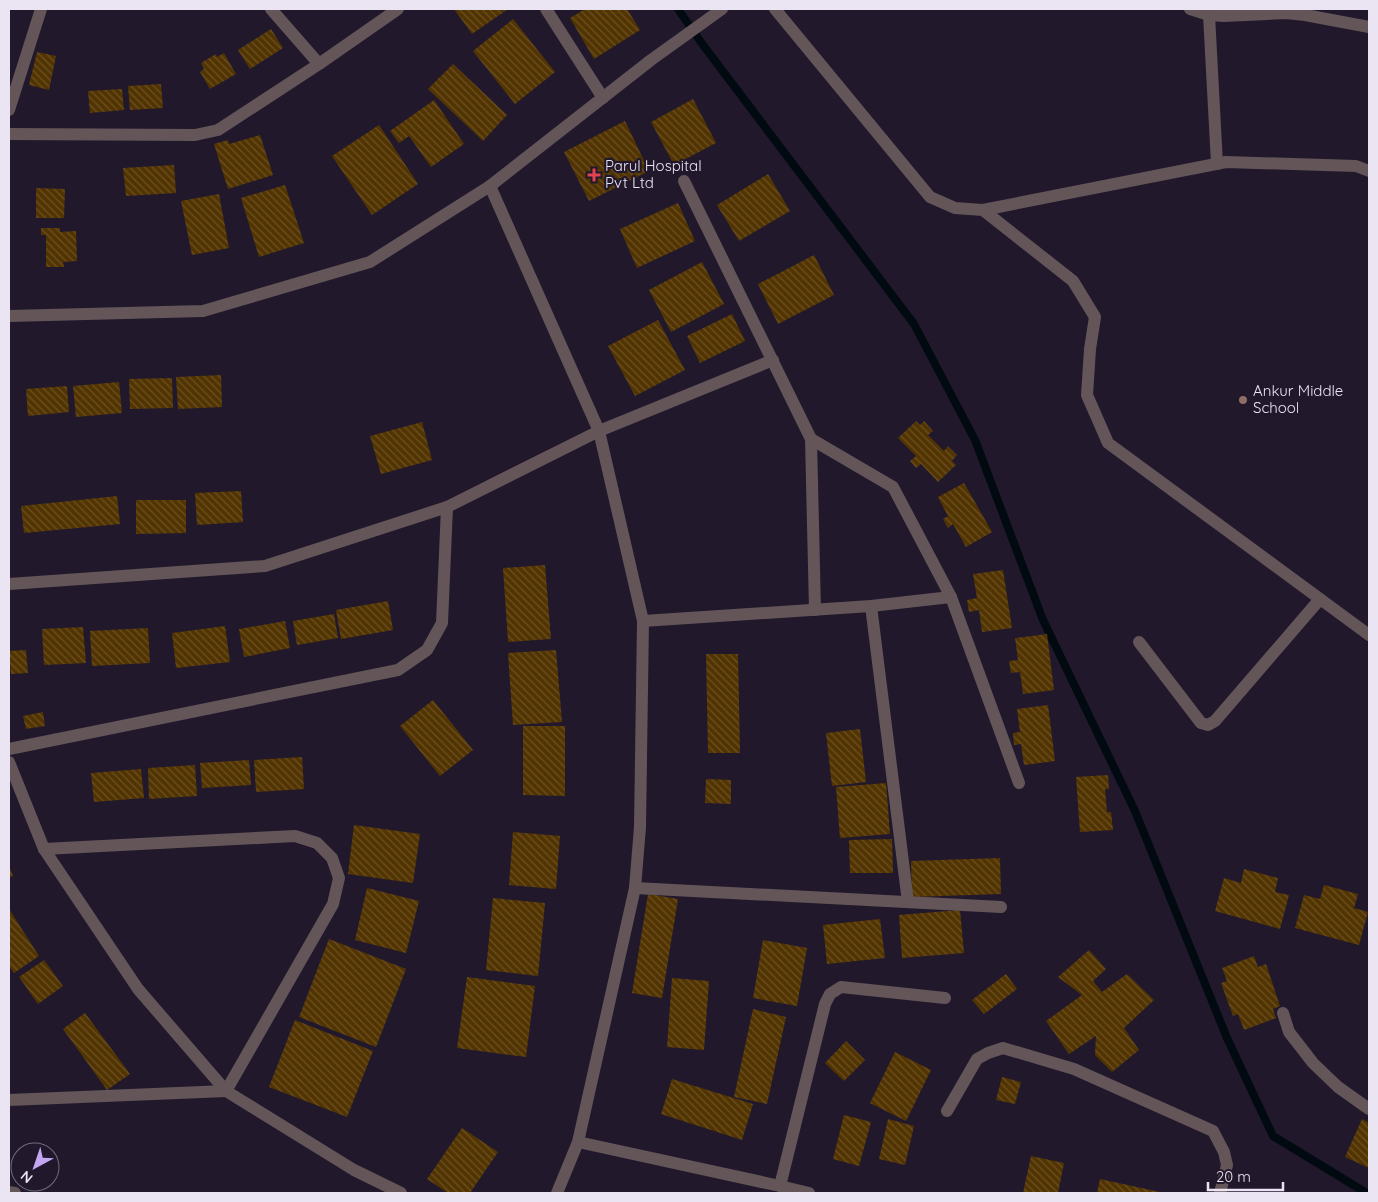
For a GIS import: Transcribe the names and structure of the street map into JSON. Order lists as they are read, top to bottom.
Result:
{
  "places": {
    "health": ["Parul Hospital Pvt Ltd"],
    "other": ["Ankur Middle School"]
  },
  "scale_bar": "20 m",
  "north": "bottom left"
}
